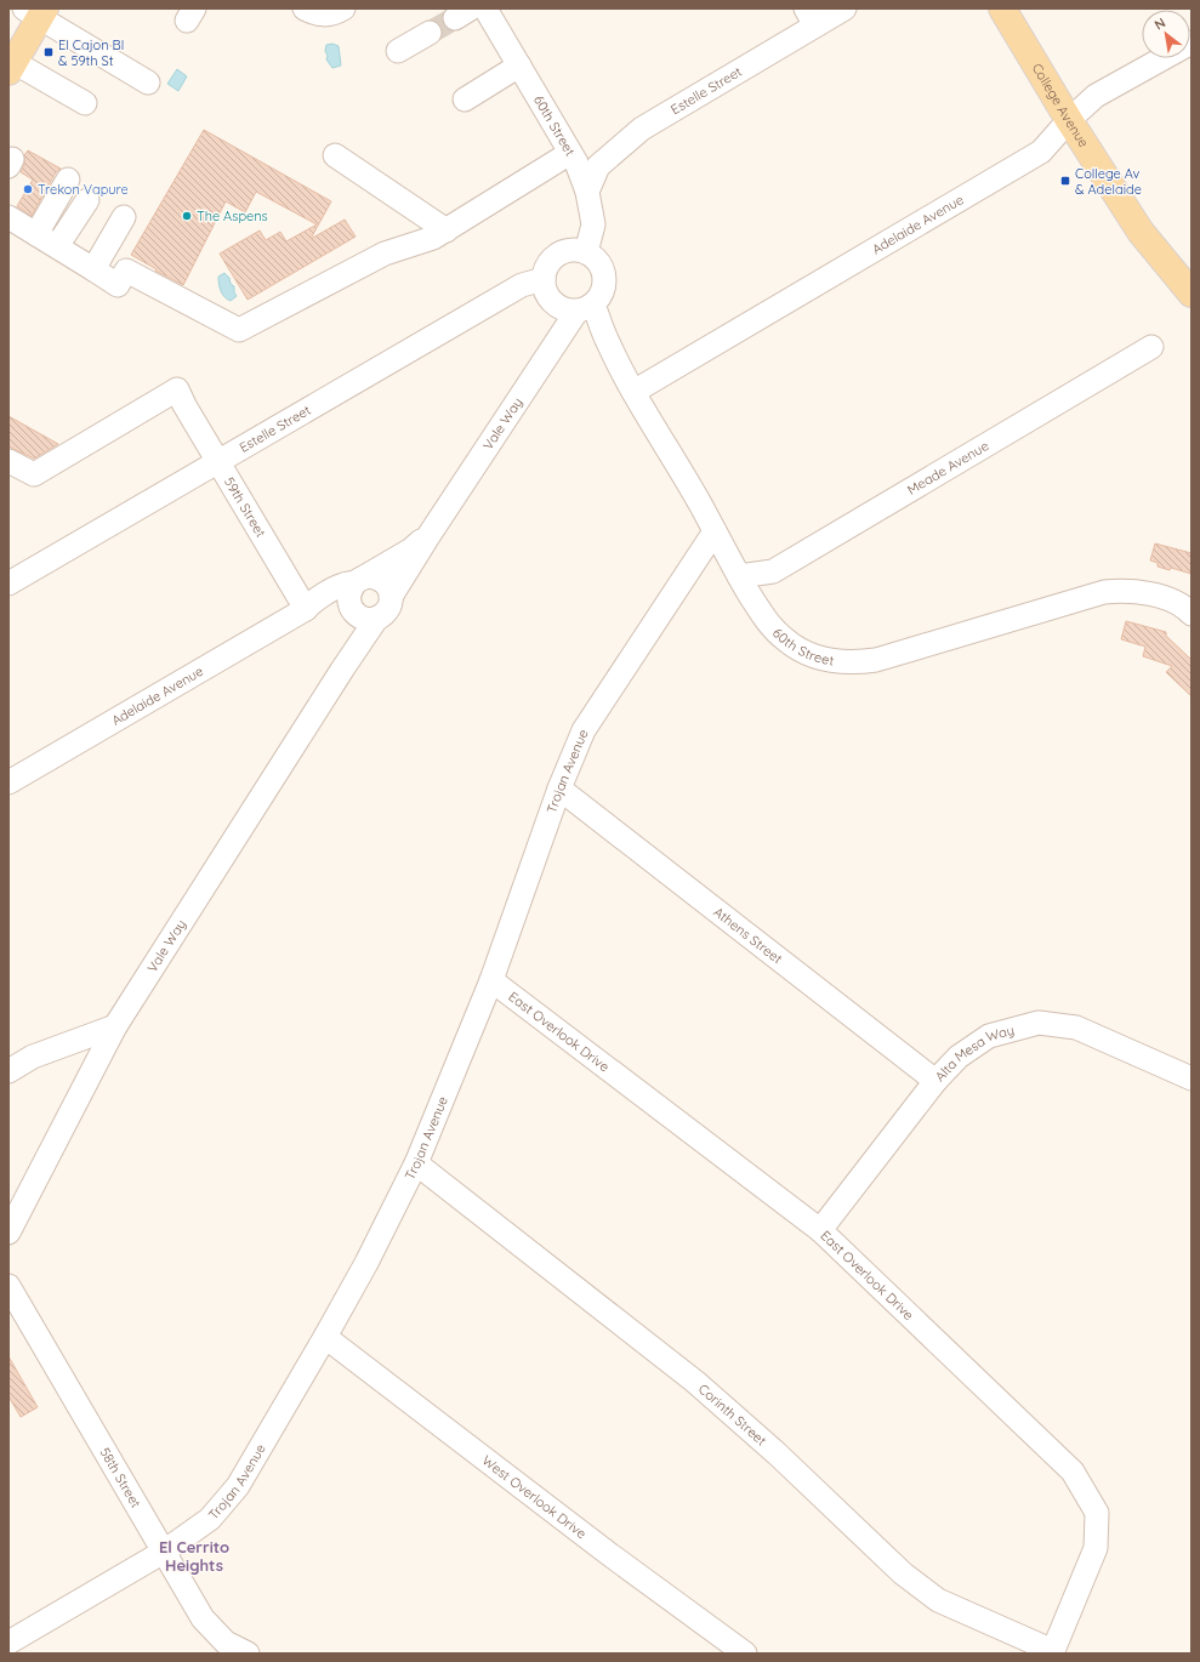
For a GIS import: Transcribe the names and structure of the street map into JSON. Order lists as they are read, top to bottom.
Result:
{
  "streets": {
    "main road": ["College Avenue"],
    "street": [
      "Estelle Street",
      "60th Street",
      "Adelaide Avenue",
      "Vale Way",
      "Meade Avenue",
      "59th Street",
      "Trojan Avenue",
      "Athens Street",
      "East Overlook Drive",
      "Alta Mesa Way",
      "Corinth Street",
      "58th Street",
      "West Overlook Drive"
    ]
  },
  "crossings": [
    ["Estelle Street", "60th Street"],
    ["Estelle Street", "Vale Way"],
    ["Estelle Street", "59th Street"],
    ["College Avenue", "Adelaide Avenue"],
    ["60th Street", "Adelaide Avenue"],
    ["60th Street", "Vale Way"],
    ["60th Street", "Meade Avenue"],
    ["60th Street", "Trojan Avenue"],
    ["Adelaide Avenue", "Vale Way"],
    ["Adelaide Avenue", "59th Street"],
    ["Trojan Avenue", "Athens Street"],
    ["Trojan Avenue", "East Overlook Drive"],
    ["Trojan Avenue", "Corinth Street"],
    ["Trojan Avenue", "58th Street"],
    ["Trojan Avenue", "West Overlook Drive"],
    ["Athens Street", "Alta Mesa Way"],
    ["East Overlook Drive", "Alta Mesa Way"],
    ["East Overlook Drive", "Corinth Street"]
  ],
  "districts": ["El Cerrito Heights"],
  "places": {
    "transit": ["El Cajon Bl & 59th St", "College Av & Adelaide"],
    "other": ["Trekon Vapure", "The Aspens"]
  },
  "north": "top left"
}
